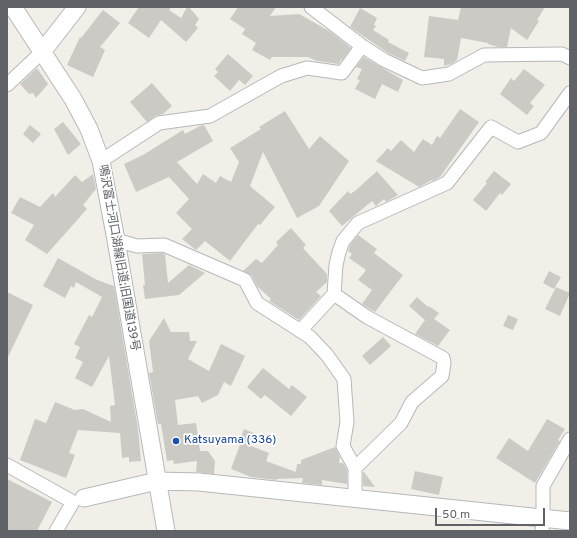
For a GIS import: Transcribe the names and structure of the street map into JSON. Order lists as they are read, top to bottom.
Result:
{
  "streets": {
    "street": ["鳴沢富士河口湖線旧道;旧国道139号"]
  },
  "places": ["Katsuyama (336)"],
  "scale_bar": "50 m"
}
